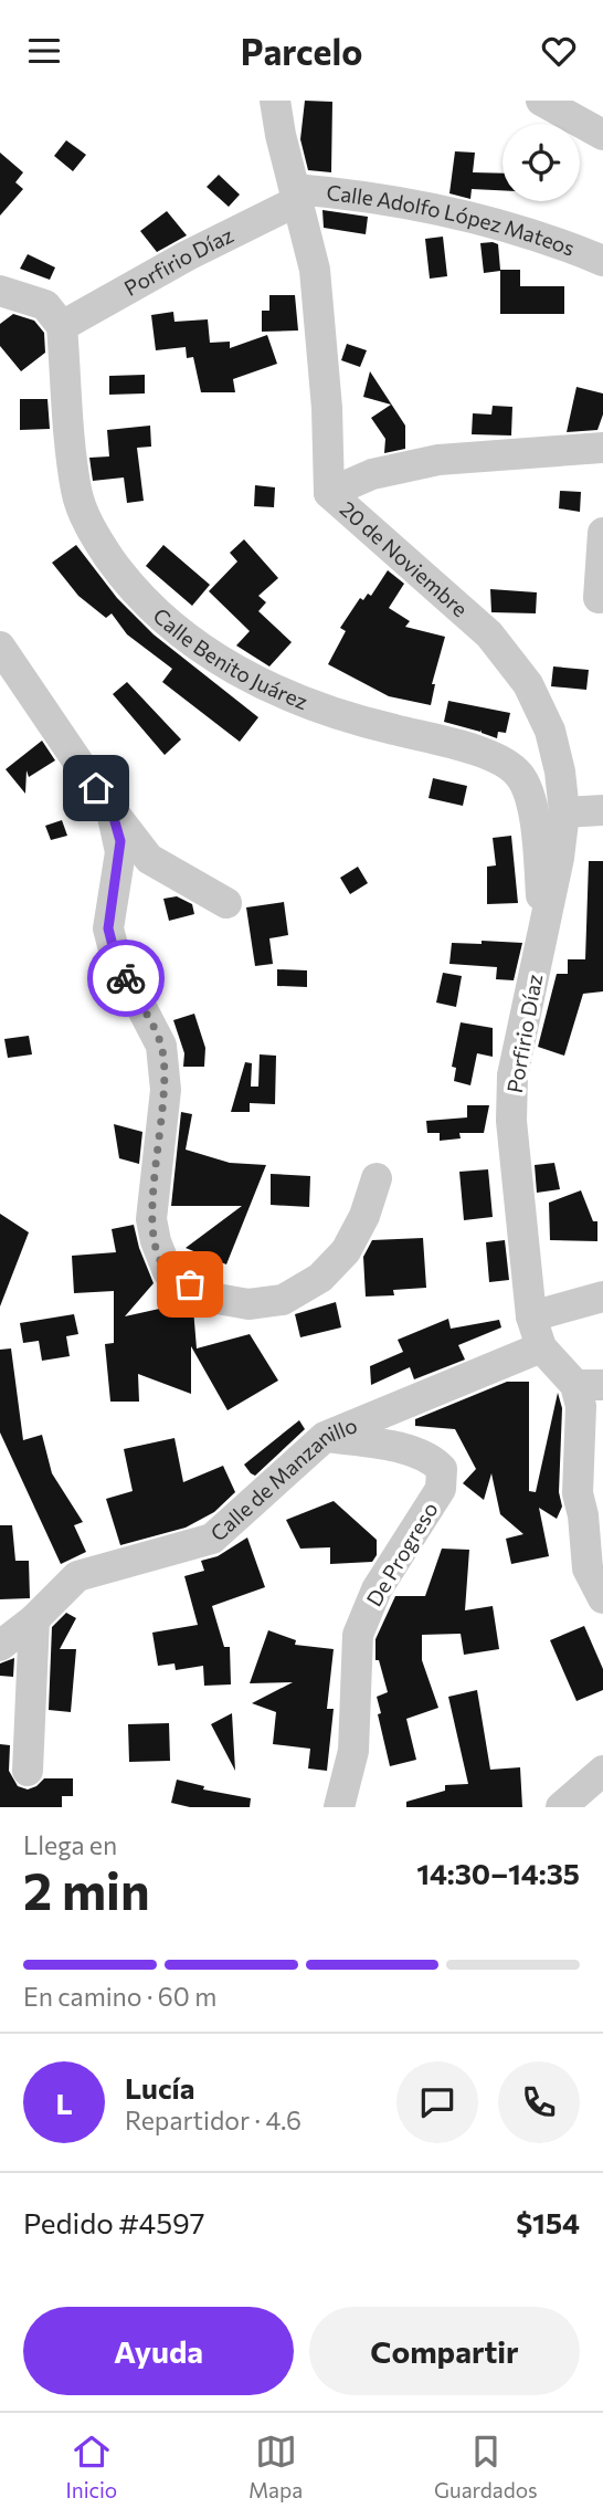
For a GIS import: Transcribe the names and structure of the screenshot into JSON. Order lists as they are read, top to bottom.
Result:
{
  "streets": {
    "street": [
      "Calle Adolfo López Mateos",
      "Porfirio Díaz",
      "20 de Noviembre",
      "Calle Benito Juárez",
      "Calle de Manzanillo",
      "De Progreso"
    ]
  },
  "crossings": [
    ["Calle Adolfo López Mateos", "Porfirio Díaz"],
    ["Calle Adolfo López Mateos", "20 de Noviembre"],
    ["Porfirio Díaz", "20 de Noviembre"],
    ["Porfirio Díaz", "Calle Benito Juárez"],
    ["Porfirio Díaz", "Calle de Manzanillo"],
    ["Calle de Manzanillo", "De Progreso"]
  ],
  "page": {
    "header": "Parcelo",
    "heading": ["2 min", "Llega en", "14:30–14:35"],
    "panel": [
      "Lucía",
      "Repartidor · 4.6",
      "Pedido #4597",
      "$154"
    ],
    "bar": "En camino · 60 m",
    "round": "L",
    "buttons": ["Ayuda", "Compartir"],
    "tabs": ["Inicio", "Mapa", "Guardados"]
  }
}
